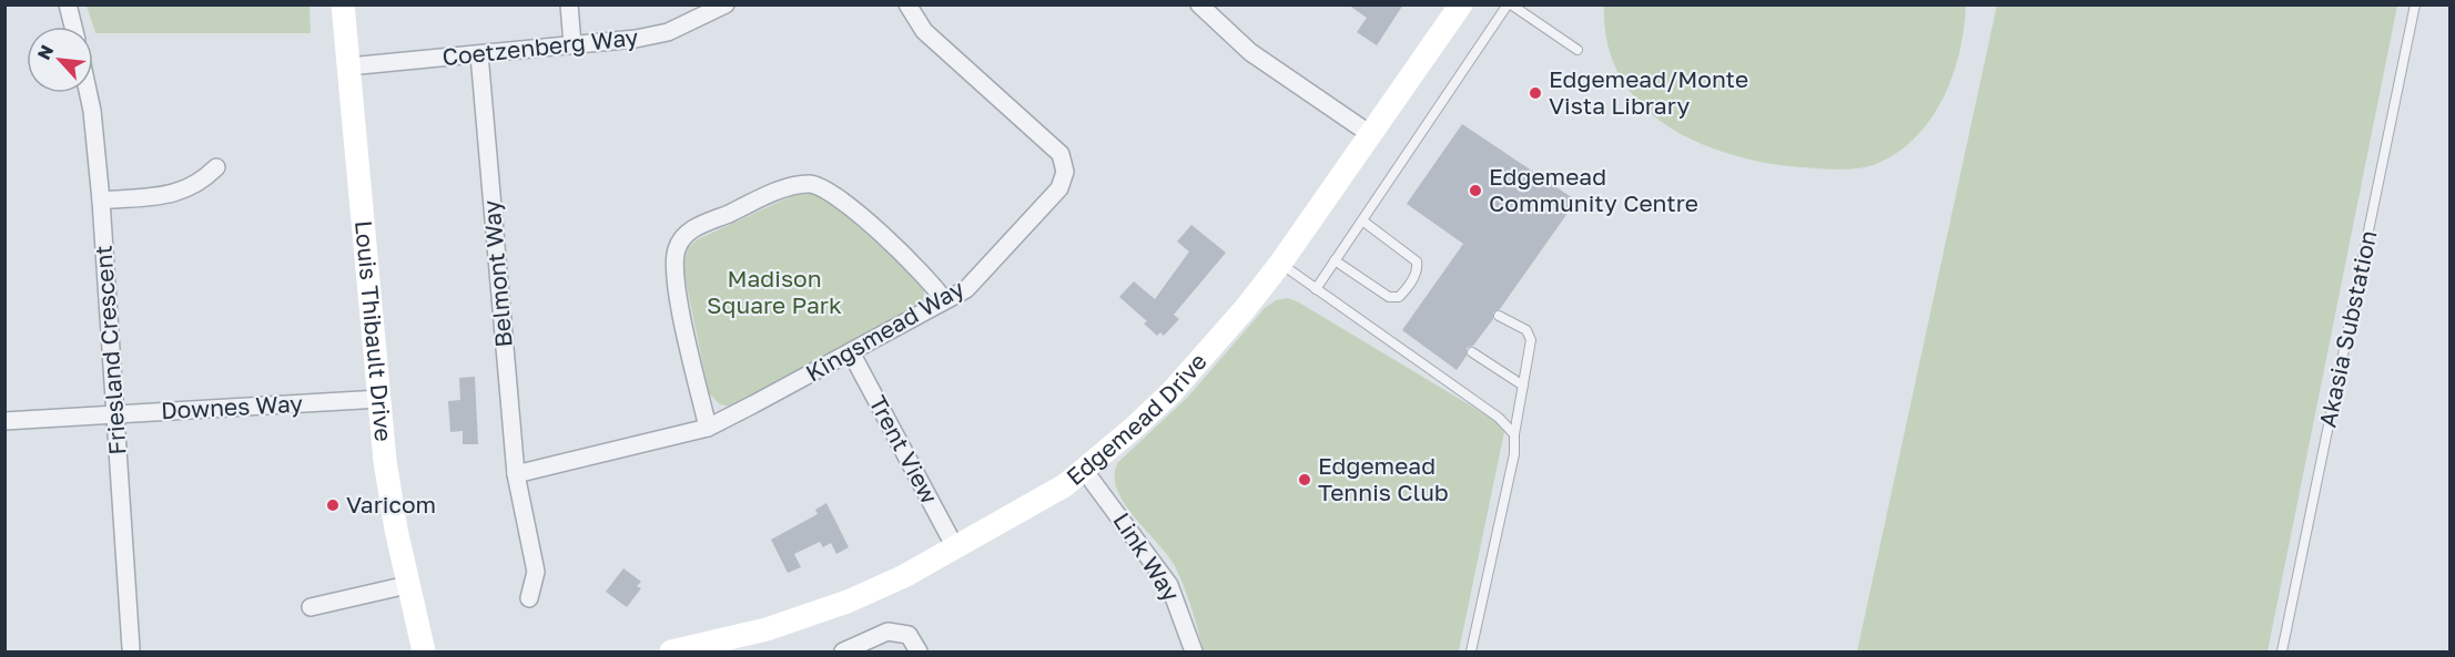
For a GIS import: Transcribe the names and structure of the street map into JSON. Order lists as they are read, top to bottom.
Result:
{
  "streets": {
    "street": [
      "Coetzenberg Way",
      "Belmont Way",
      "Louis Thibault Drive",
      "Kingsmead Way",
      "Friesland Crescent",
      "Downes Way",
      "Edgemead Drive",
      "Trent View",
      "Link Way"
    ],
    "lane": ["Akasia Substation"]
  },
  "crossings": [
    ["Coetzenberg Way", "Belmont Way"],
    ["Coetzenberg Way", "Louis Thibault Drive"],
    ["Belmont Way", "Kingsmead Way"],
    ["Louis Thibault Drive", "Downes Way"],
    ["Kingsmead Way", "Trent View"],
    ["Friesland Crescent", "Downes Way"],
    ["Edgemead Drive", "Trent View"],
    ["Edgemead Drive", "Link Way"]
  ],
  "parks": ["Madison Square Park"],
  "places": [
    "Edgemead/Monte Vista Library",
    "Edgemead Community Centre",
    "Edgemead Tennis Club",
    "Varicom"
  ],
  "north": "top left"
}
